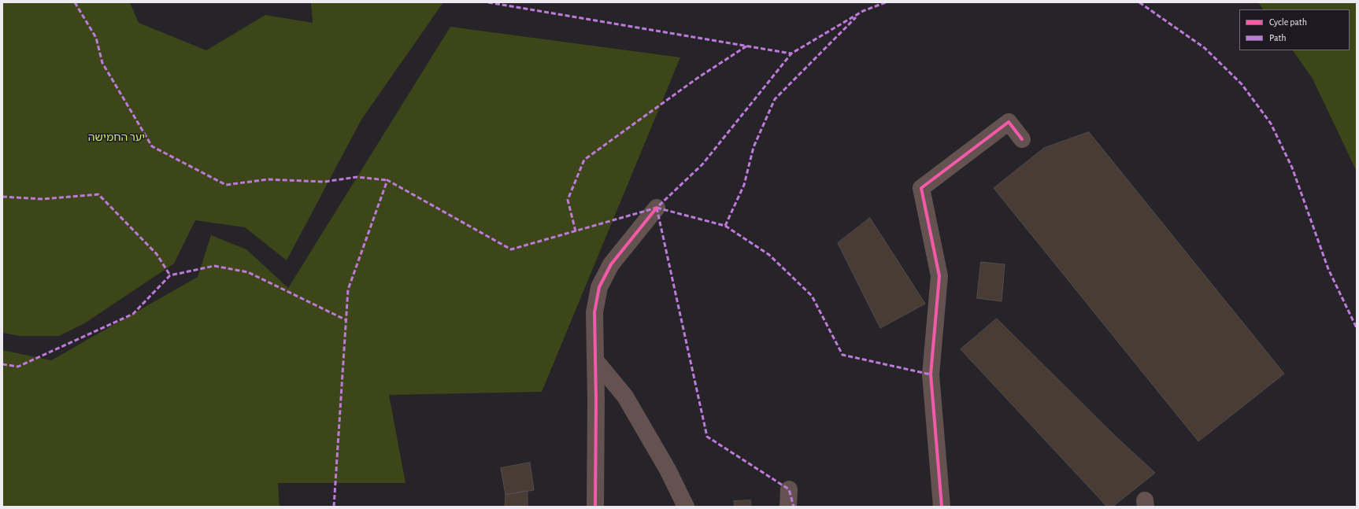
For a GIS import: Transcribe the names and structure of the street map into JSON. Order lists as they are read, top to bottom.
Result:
{
  "parks": ["יער החמישה"],
  "legend": ["Cycle path", "Path"]
}
